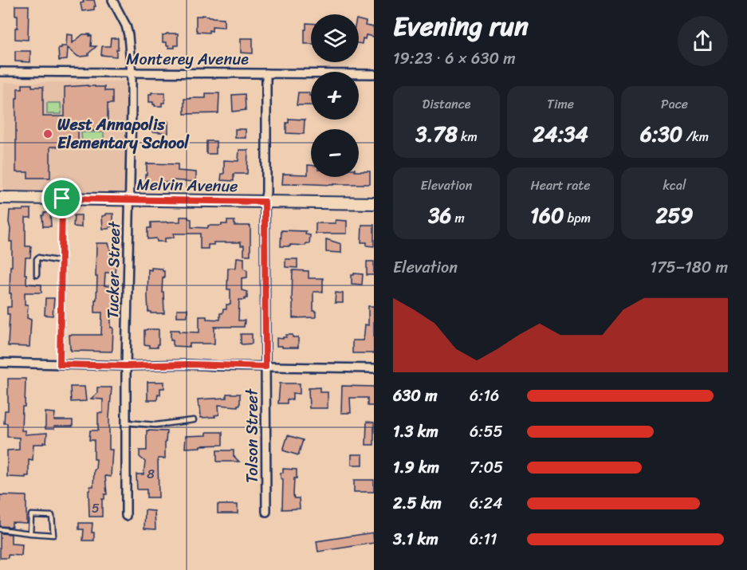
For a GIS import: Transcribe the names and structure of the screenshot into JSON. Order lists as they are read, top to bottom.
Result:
{
  "streets": {
    "street": [
      "Monterey Avenue",
      "Melvin Avenue",
      "Tucker Street",
      "Tolson Street"
    ]
  },
  "crossings": [
    ["Monterey Avenue", "Tucker Street"],
    ["Monterey Avenue", "Tolson Street"],
    ["Melvin Avenue", "Tucker Street"],
    ["Melvin Avenue", "Tolson Street"]
  ],
  "places": ["West Annapolis Elementary School"],
  "house_numbers": ["8", "5"],
  "page": {
    "heading": ["Evening run", "19:23 · 6 × 630 m"],
    "map_buttons": ["+", "−"],
    "stats": [
      ["Distance", "3.78 km"],
      ["Time", "24:34"],
      ["Pace", "6:30 /km"],
      ["Elevation", "36 m"],
      ["Heart rate", "160 bpm"],
      ["kcal", "259"]
    ],
    "chart": ["Elevation", "175–180 m"],
    "list": [
      {
        "name": "630 m",
        "note": "6:16"
      },
      {
        "name": "1.3 km",
        "note": "6:55"
      },
      {
        "name": "1.9 km",
        "note": "7:05"
      },
      {
        "name": "2.5 km",
        "note": "6:24"
      },
      {
        "name": "3.1 km",
        "note": "6:11"
      }
    ]
  }
}
